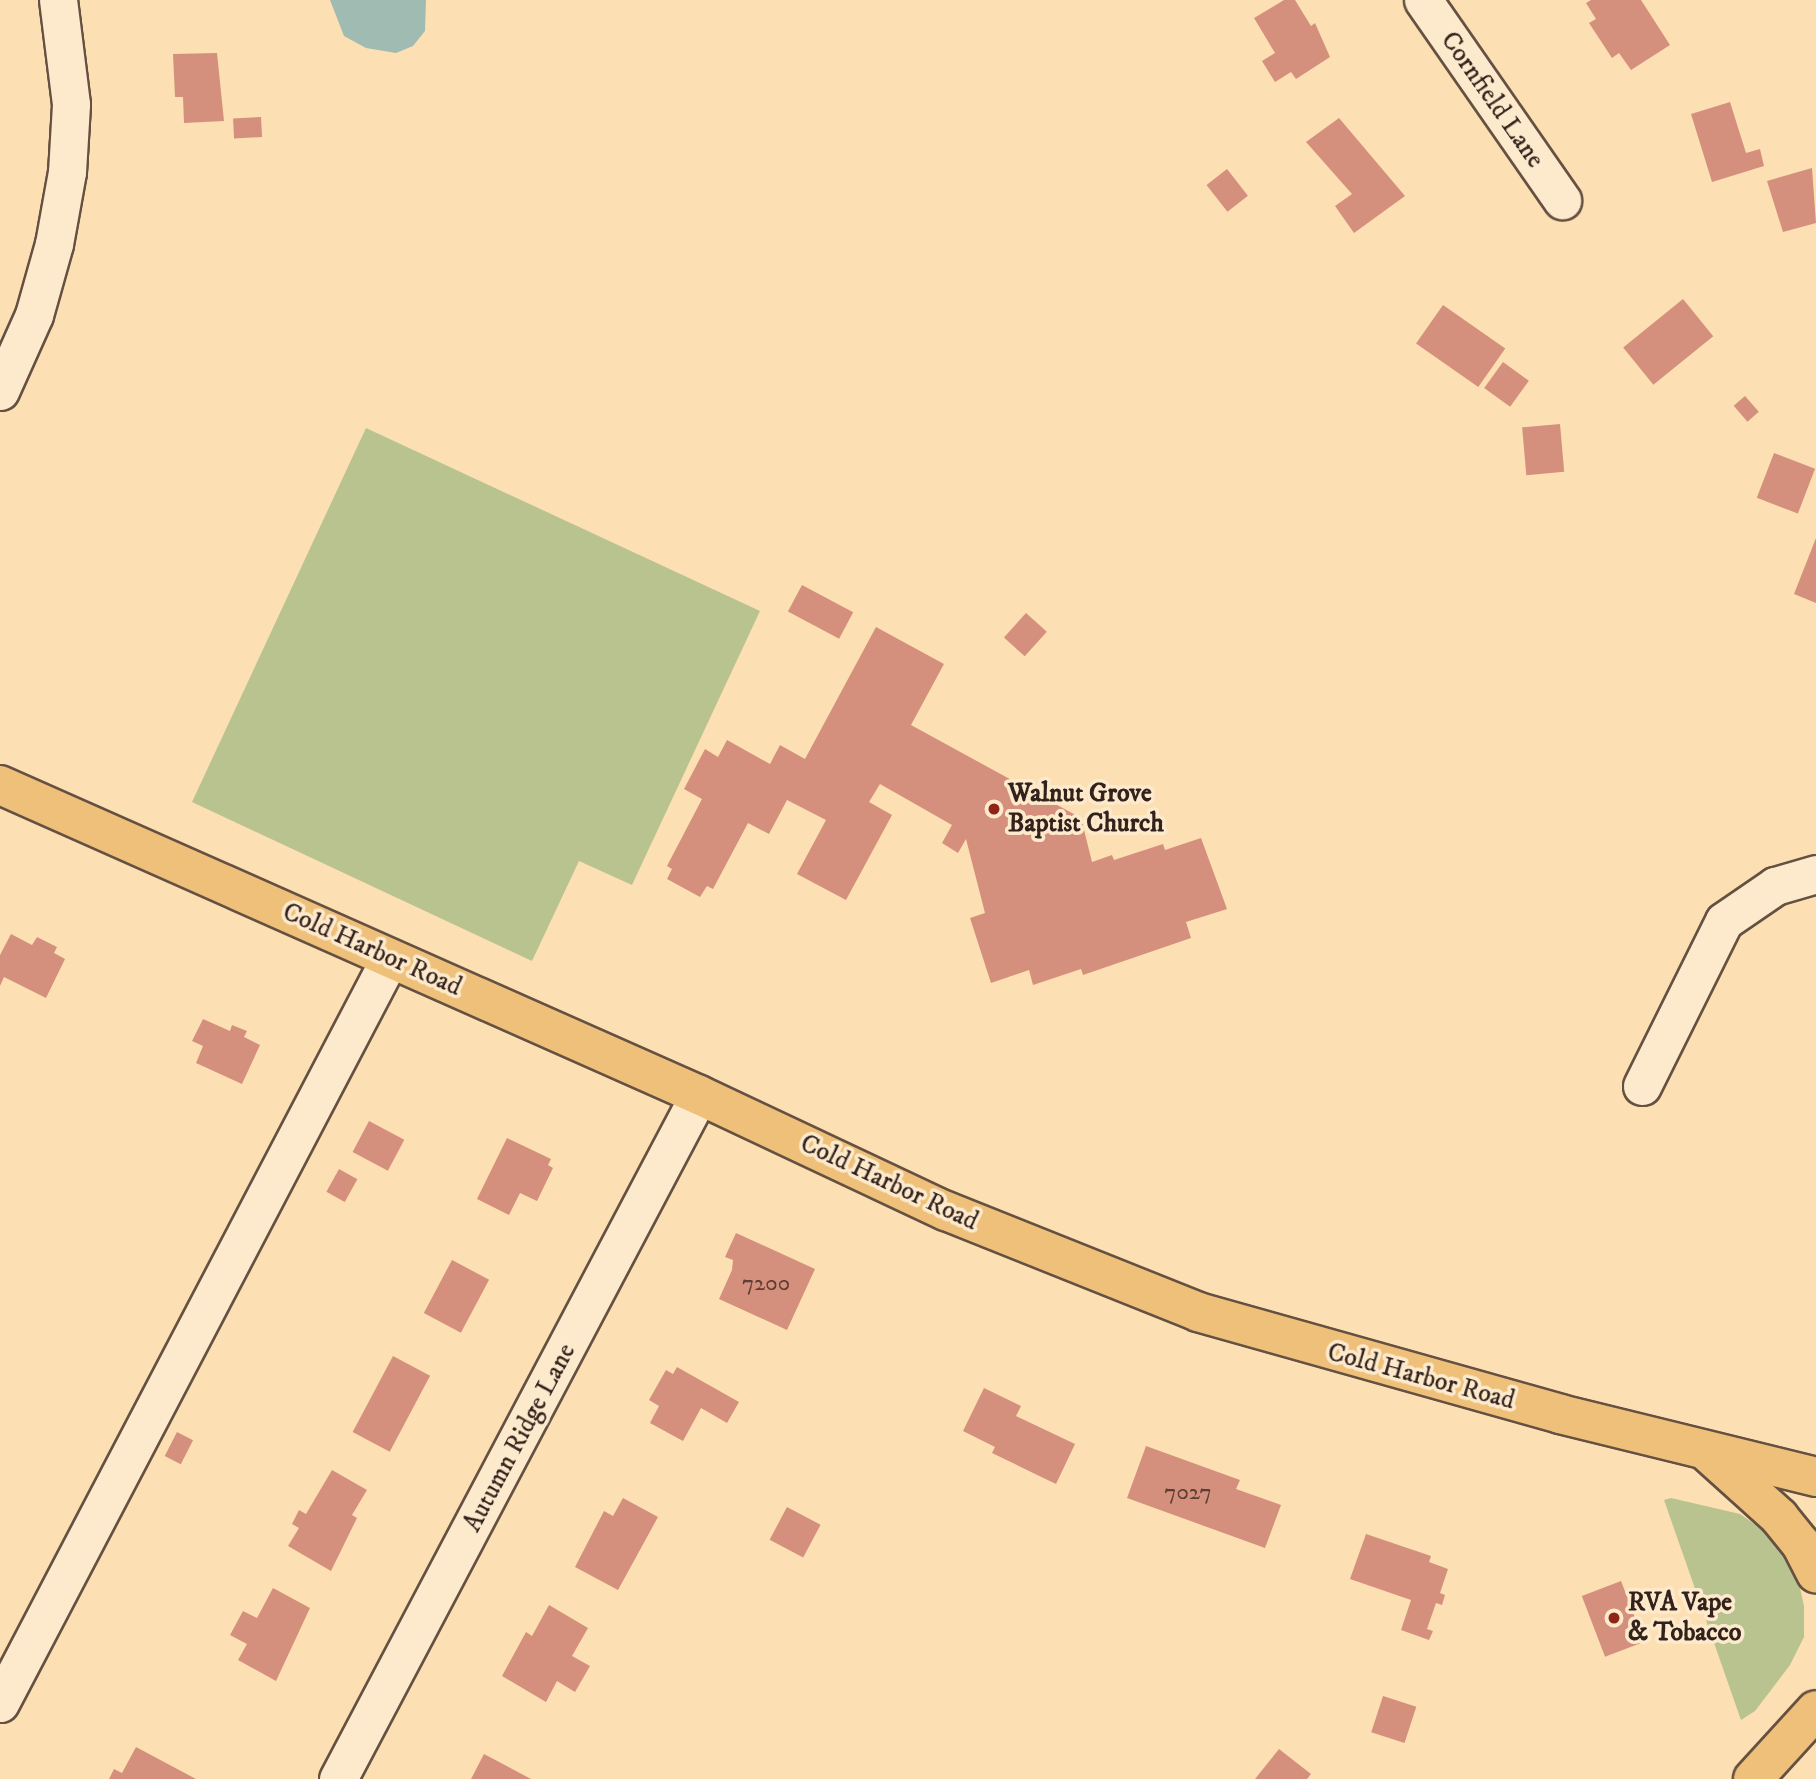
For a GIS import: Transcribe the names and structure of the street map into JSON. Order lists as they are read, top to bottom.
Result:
{
  "streets": {
    "main road": ["Cold Harbor Road"],
    "street": ["Cornfield Lane", "Autumn Ridge Lane"]
  },
  "crossings": [
    ["Cold Harbor Road", "Autumn Ridge Lane"]
  ],
  "places": ["Walnut Grove Baptist Church", "RVA Vape & Tobacco"],
  "house_numbers": ["7200", "7027"]
}
